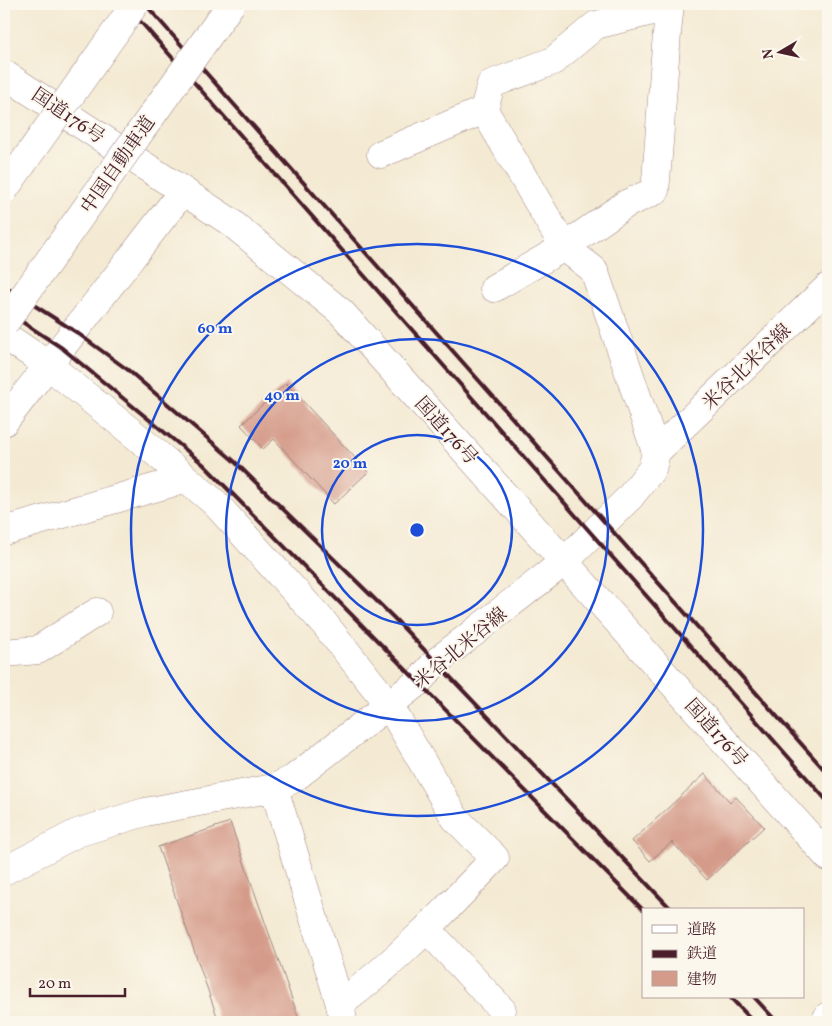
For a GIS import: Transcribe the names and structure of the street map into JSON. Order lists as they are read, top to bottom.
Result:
{
  "streets": {
    "main road": ["国道176号", "中国自動車道", "米谷北米谷線"]
  },
  "crossings": [
    ["国道176号", "米谷北米谷線"]
  ],
  "legend": ["道路", "鉄道", "建物"],
  "scale_bar": "20 m",
  "north": "left",
  "rings": ["60 m", "40 m", "20 m"]
}
